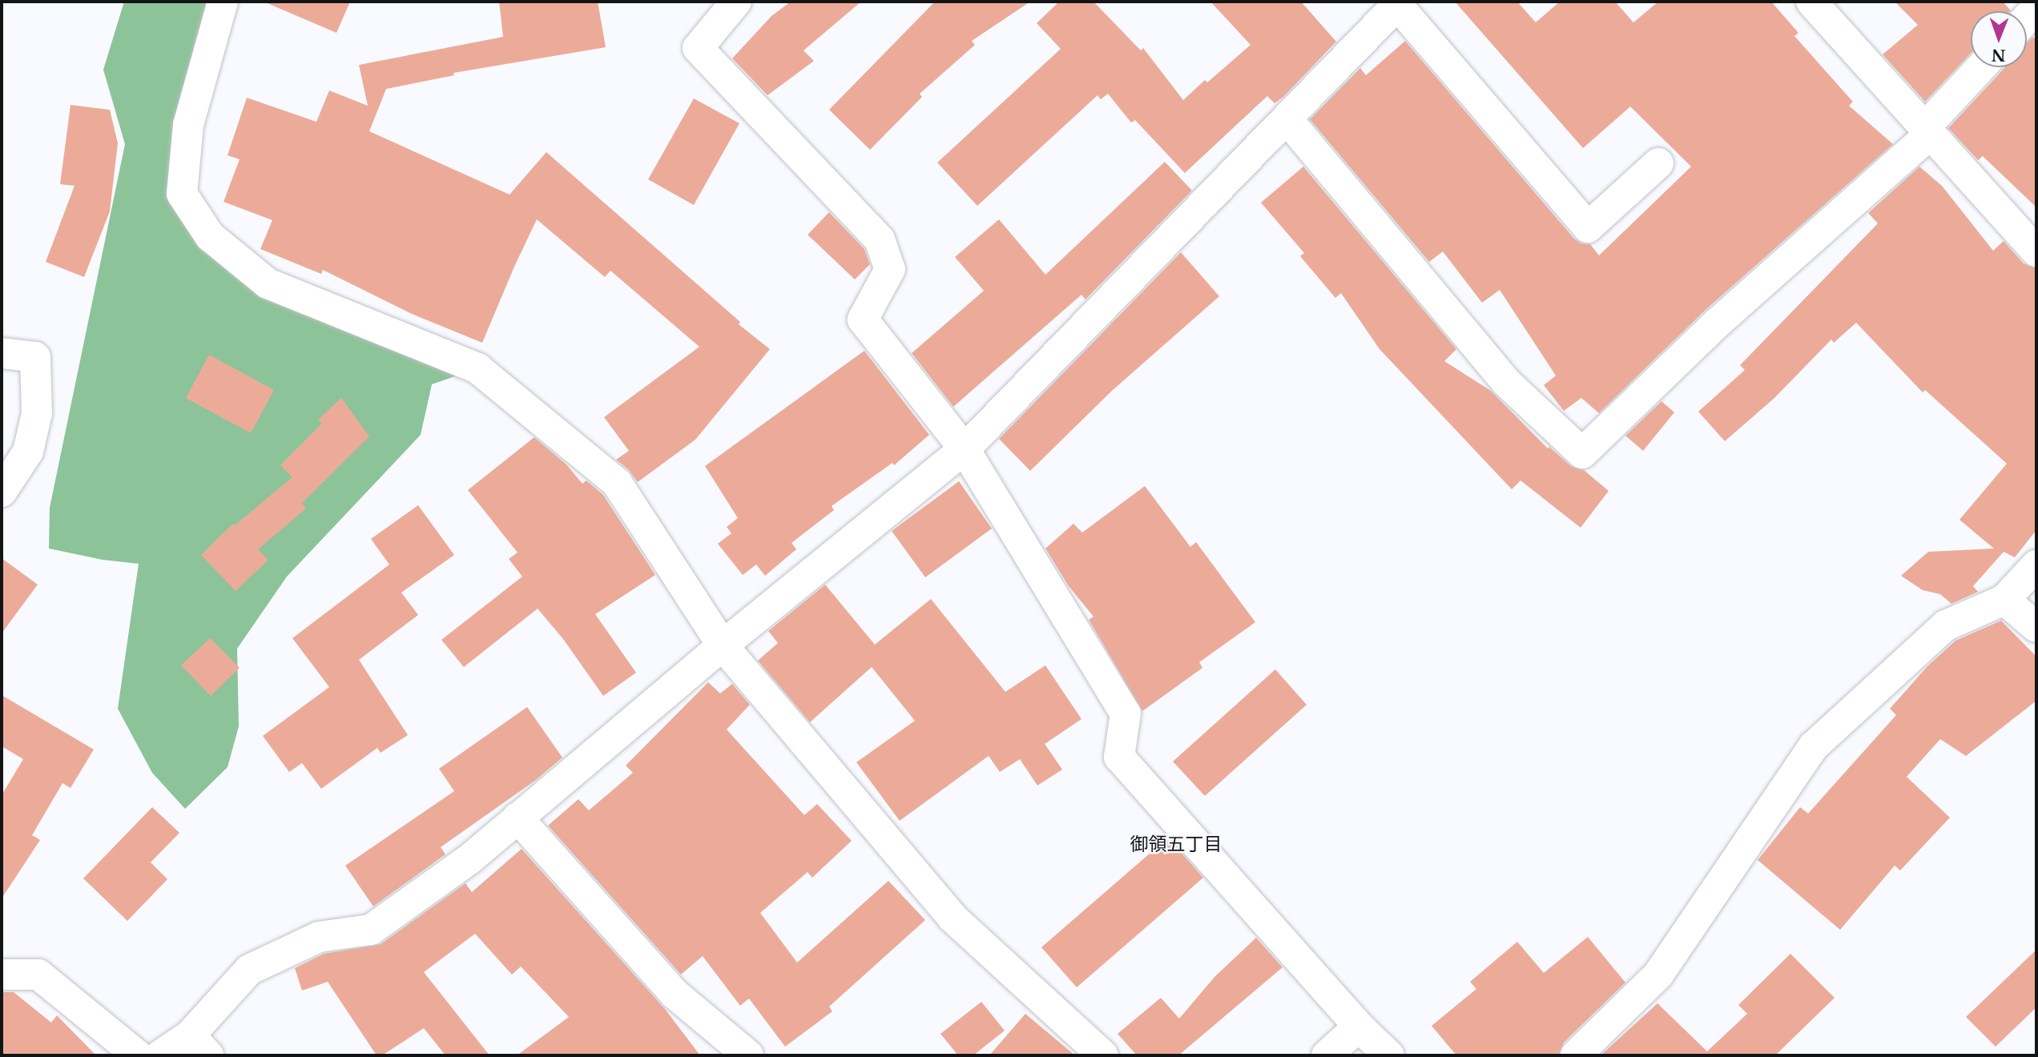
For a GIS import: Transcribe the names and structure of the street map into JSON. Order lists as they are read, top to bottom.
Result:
{
  "districts": ["御領五丁目"],
  "north": "bottom"
}
